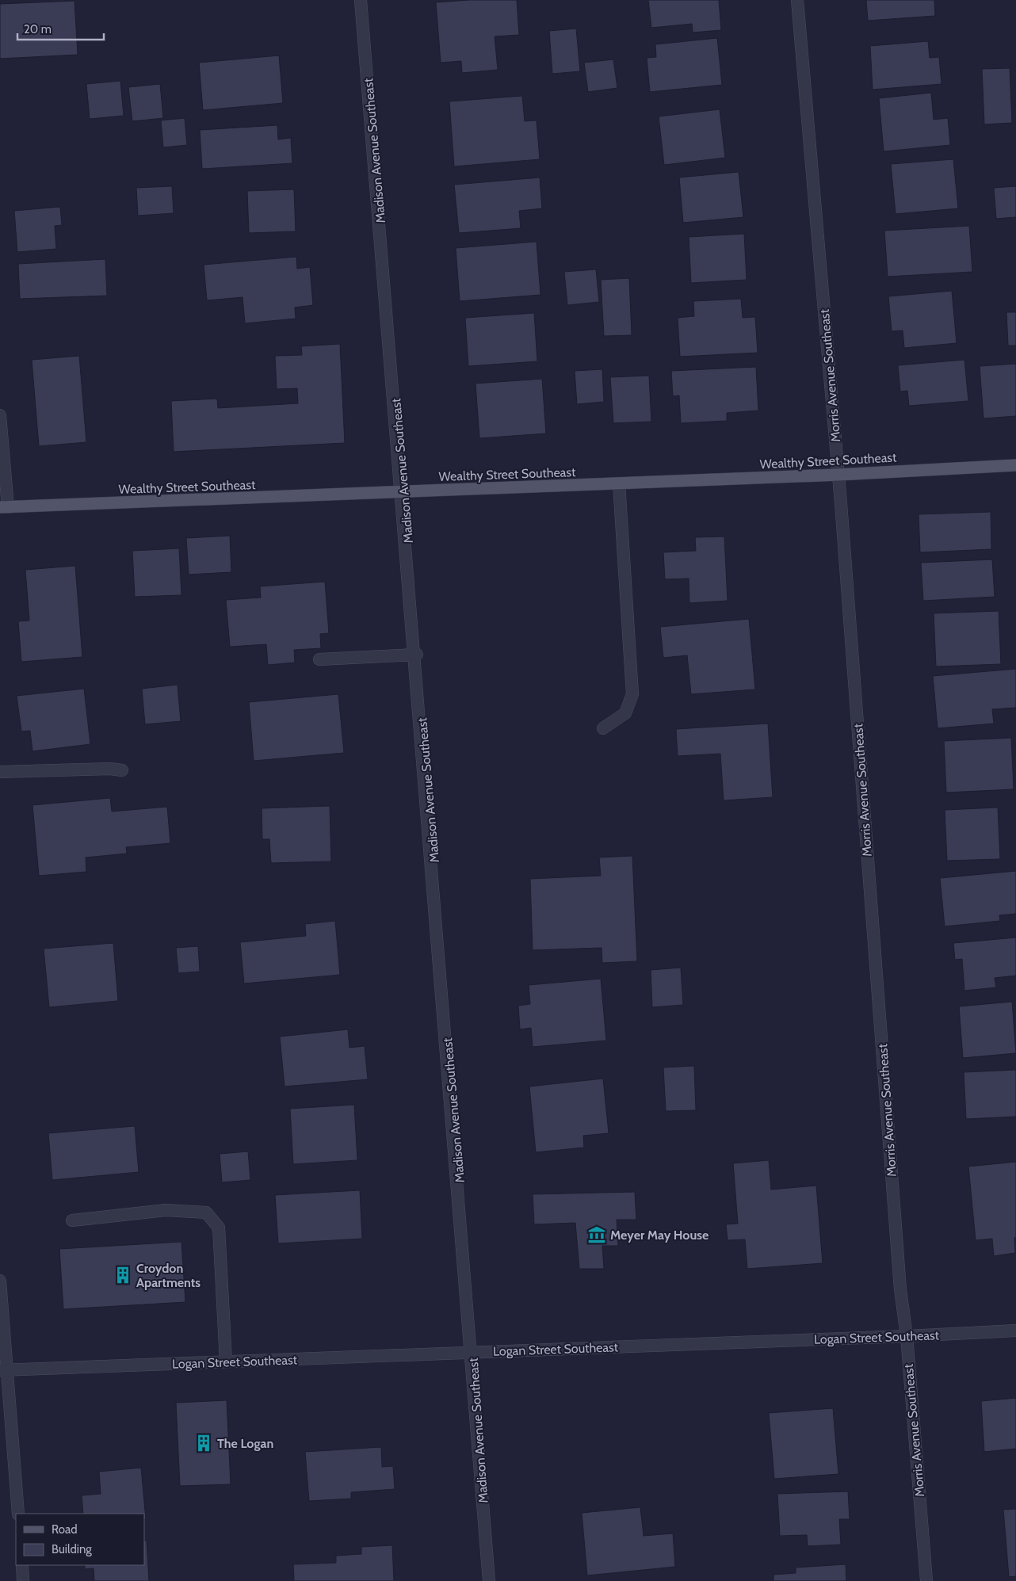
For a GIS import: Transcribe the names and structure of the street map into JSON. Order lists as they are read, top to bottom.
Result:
{
  "streets": {
    "main road": ["Wealthy Street Southeast"],
    "street": ["Madison Avenue Southeast", "Morris Avenue Southeast", "Logan Street Southeast"]
  },
  "crossings": [
    ["Madison Avenue Southeast", "Wealthy Street Southeast"],
    ["Madison Avenue Southeast", "Logan Street Southeast"],
    ["Morris Avenue Southeast", "Wealthy Street Southeast"],
    ["Morris Avenue Southeast", "Logan Street Southeast"]
  ],
  "places": {
    "museum": ["Meyer May House"],
    "building": ["Croydon Apartments", "The Logan"]
  },
  "legend": ["Road", "Building"],
  "scale_bar": "20 m"
}
